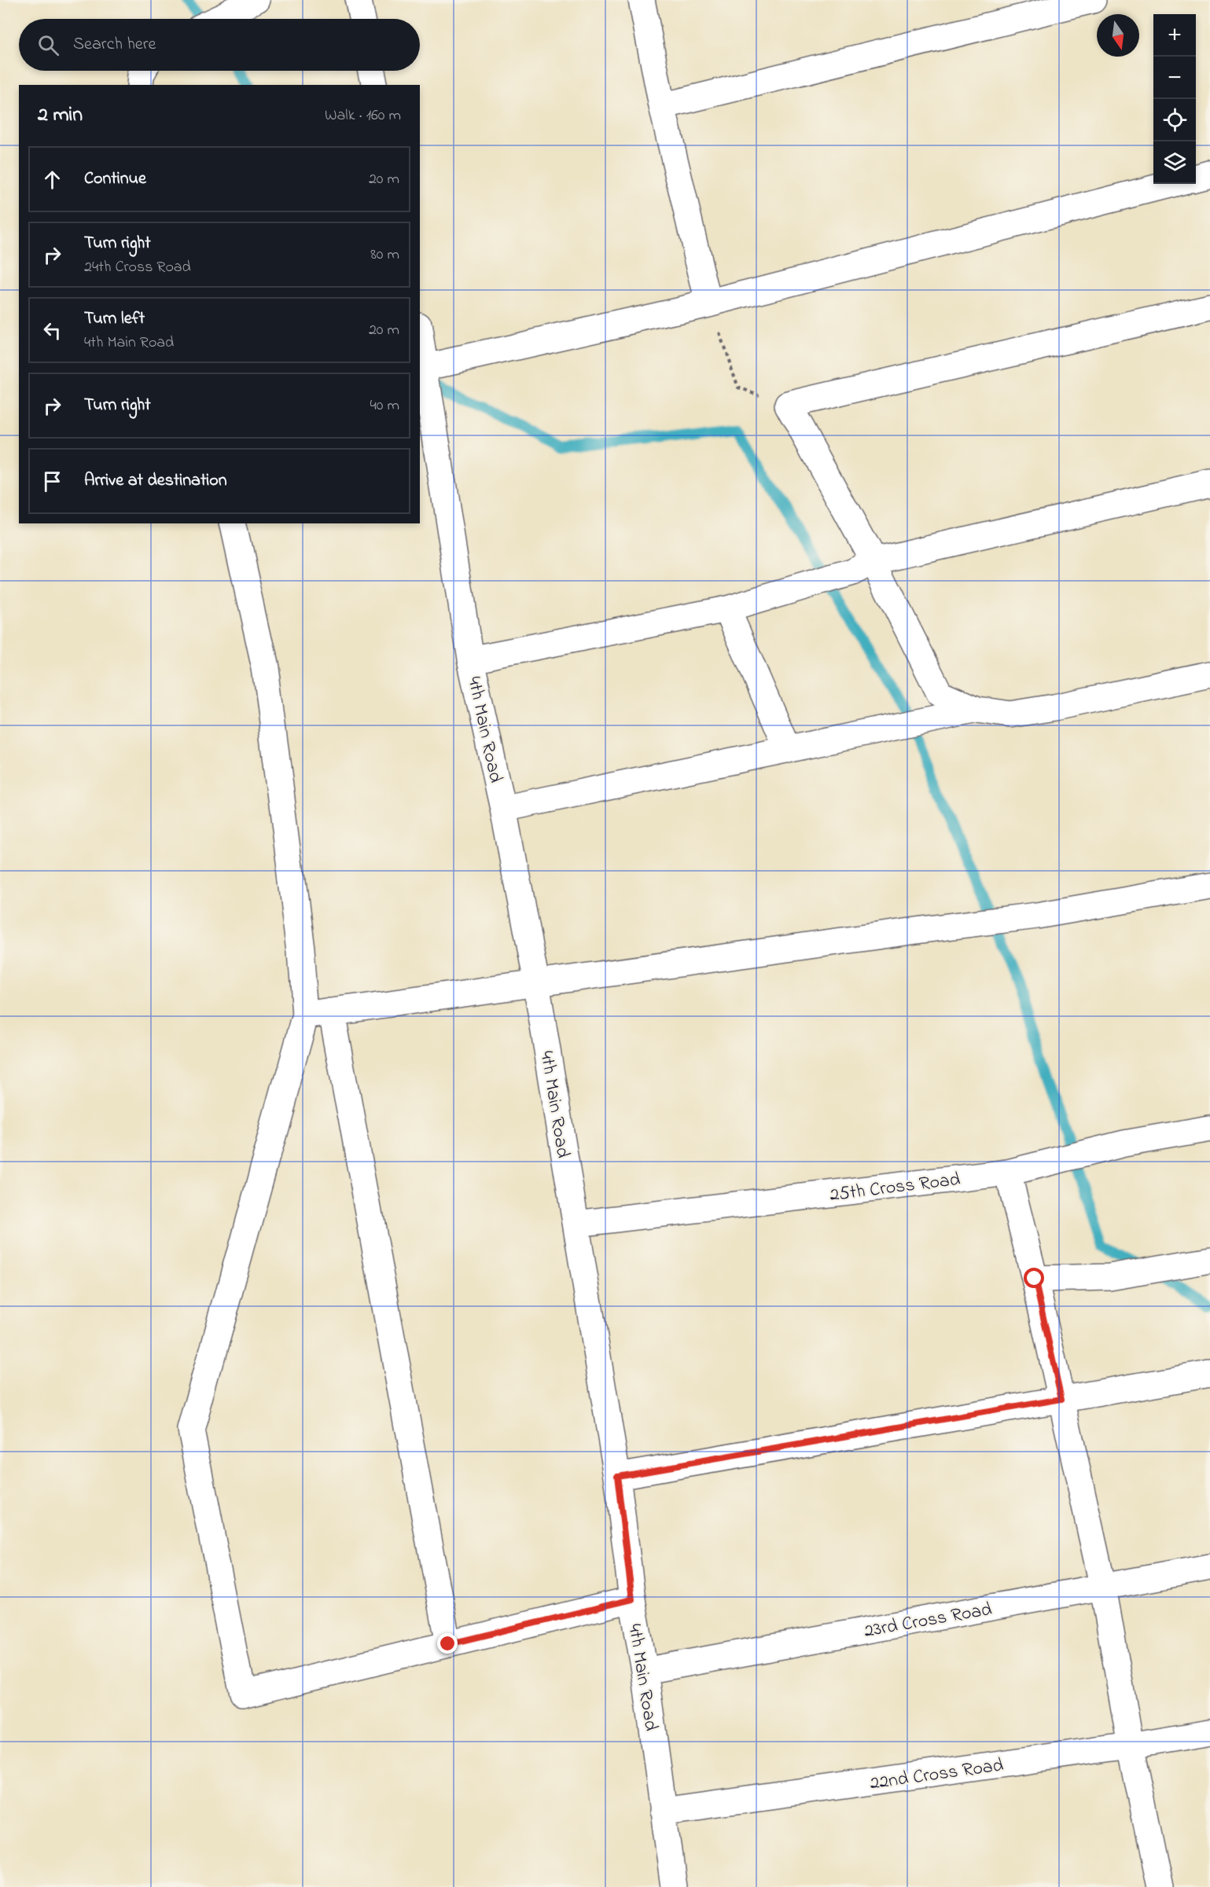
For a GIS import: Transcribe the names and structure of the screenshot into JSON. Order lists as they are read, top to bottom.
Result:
{
  "streets": {
    "street": [
      "4th Main Road",
      "25th Cross Road",
      "23rd Cross Road",
      "22nd Cross Road"
    ]
  },
  "crossings": [
    ["4th Main Road", "25th Cross Road"],
    ["4th Main Road", "23rd Cross Road"],
    ["4th Main Road", "22nd Cross Road"]
  ],
  "north": "bottom",
  "page": {
    "map_buttons": ["+", "−"],
    "search": "Search here",
    "heading": ["2 min", "Walk · 160 m"],
    "list": [
      ["Continue", "20 m"],
      ["Turn right", "24th Cross Road", "80 m"],
      ["Turn left", "4th Main Road", "20 m"],
      ["Turn right", "40 m"],
      "Arrive at destination"
    ]
  }
}
